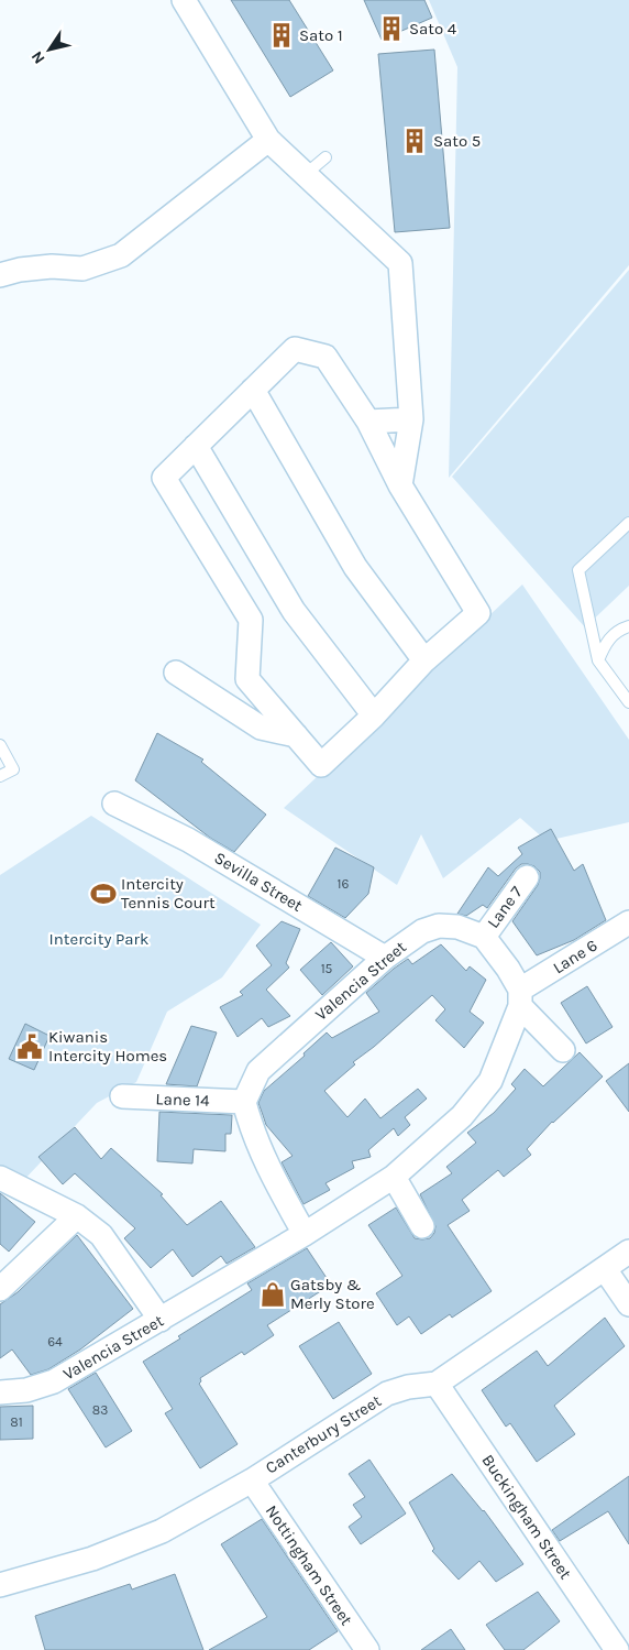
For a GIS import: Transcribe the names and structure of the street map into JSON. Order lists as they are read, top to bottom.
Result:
{
  "streets": {
    "street": [
      "Sevilla Street",
      "Lane 7",
      "Lane 6",
      "Valencia Street",
      "Lane 14",
      "Canterbury Street",
      "Buckingham Street",
      "Nottingham Street"
    ]
  },
  "crossings": [
    ["Sevilla Street", "Valencia Street"],
    ["Lane 7", "Valencia Street"],
    ["Lane 6", "Valencia Street"],
    ["Valencia Street", "Lane 14"],
    ["Canterbury Street", "Buckingham Street"],
    ["Canterbury Street", "Nottingham Street"]
  ],
  "parks": ["Intercity Park"],
  "places": {
    "building": ["Sato 4", "Sato 1", "Sato 5"],
    "sports": ["Intercity Tennis Court"],
    "public building": ["Kiwanis Intercity Homes"],
    "shop": ["Gatsby & Merly Store"]
  },
  "house_numbers": [
    "16",
    "15",
    "64",
    "83",
    "81"
  ],
  "north": "bottom left"
}
